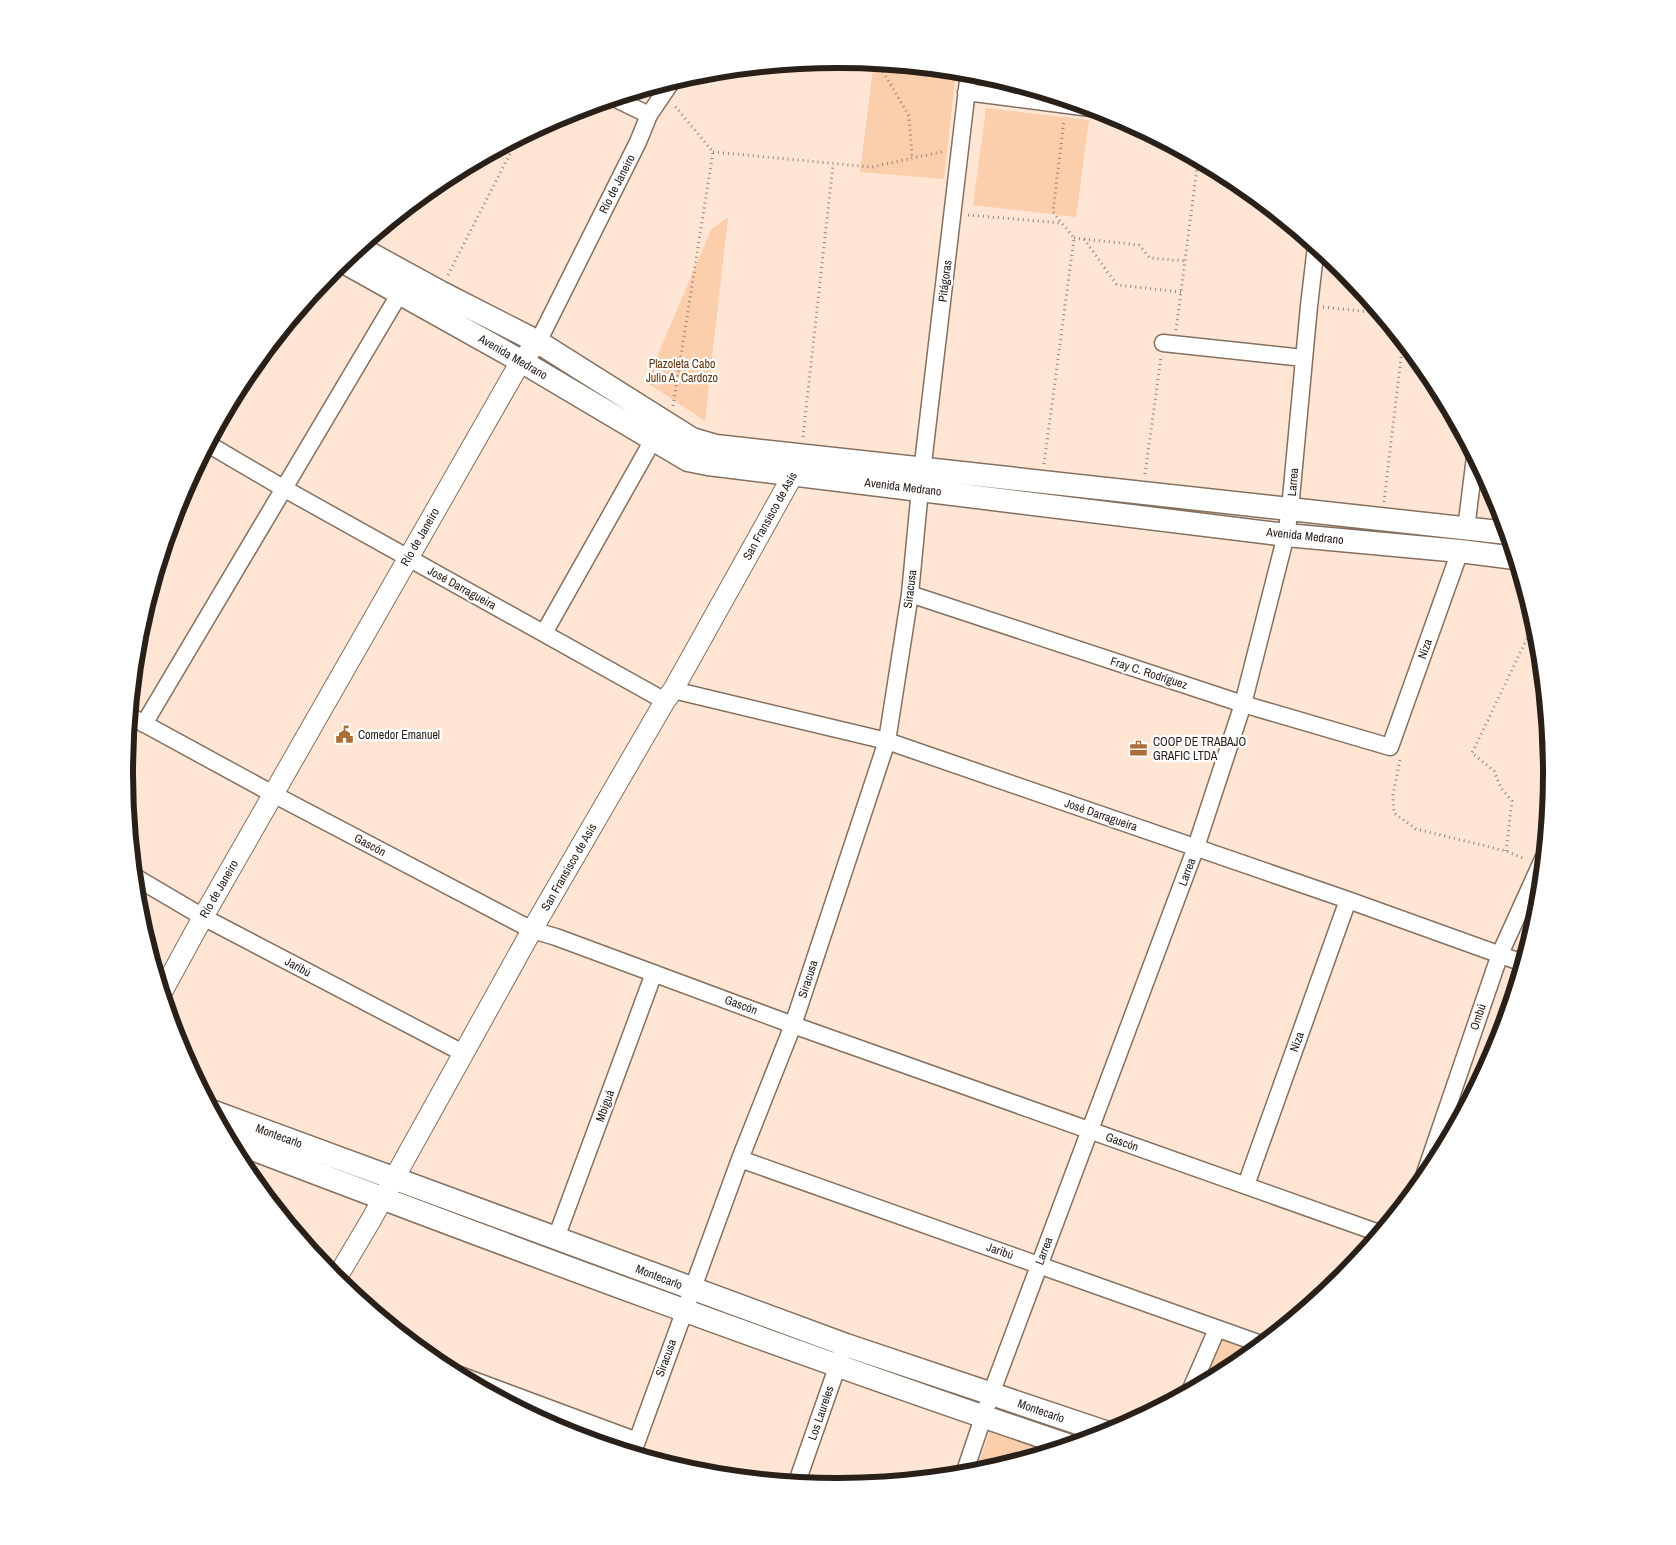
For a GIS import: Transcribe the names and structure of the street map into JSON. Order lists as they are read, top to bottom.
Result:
{
  "streets": {
    "main road": ["Avenida Medrano", "Montecarlo"],
    "street": [
      "Río de Janeiro",
      "Pitágoras",
      "Larrea",
      "San Fransisco de Asís",
      "José Darragueira",
      "Siracusa",
      "Niza",
      "Fray C. Rodríguez",
      "Gascón",
      "Jaribú",
      "Ombú",
      "Mbiguá",
      "Los Laureles"
    ]
  },
  "crossings": [
    ["Río de Janeiro", "Avenida Medrano"],
    ["Río de Janeiro", "José Darragueira"],
    ["Río de Janeiro", "Gascón"],
    ["Río de Janeiro", "Jaribú"],
    ["Pitágoras", "Avenida Medrano"],
    ["Pitágoras", "Siracusa"],
    ["Avenida Medrano", "Larrea"],
    ["Avenida Medrano", "San Fransisco de Asís"],
    ["Avenida Medrano", "Siracusa"],
    ["Avenida Medrano", "Niza"],
    ["Larrea", "José Darragueira"],
    ["Larrea", "Fray C. Rodríguez"],
    ["Larrea", "Gascón"],
    ["Larrea", "Jaribú"],
    ["Larrea", "Montecarlo"],
    ["San Fransisco de Asís", "José Darragueira"],
    ["San Fransisco de Asís", "Gascón"],
    ["San Fransisco de Asís", "Jaribú"],
    ["San Fransisco de Asís", "Montecarlo"],
    ["José Darragueira", "Siracusa"],
    ["José Darragueira", "Niza"],
    ["José Darragueira", "Ombú"],
    ["Siracusa", "Fray C. Rodríguez"],
    ["Siracusa", "Gascón"],
    ["Siracusa", "Jaribú"],
    ["Siracusa", "Montecarlo"],
    ["Niza", "Fray C. Rodríguez"],
    ["Niza", "Gascón"],
    ["Gascón", "Mbiguá"],
    ["Mbiguá", "Montecarlo"],
    ["Montecarlo", "Los Laureles"]
  ],
  "parks": ["Plazoleta Cabo Julio A. Cardozo"],
  "places": {
    "public building": ["Comedor Emanuel"],
    "office": ["COOP DE TRABAJO GRAFIC LTDA"]
  }
}
